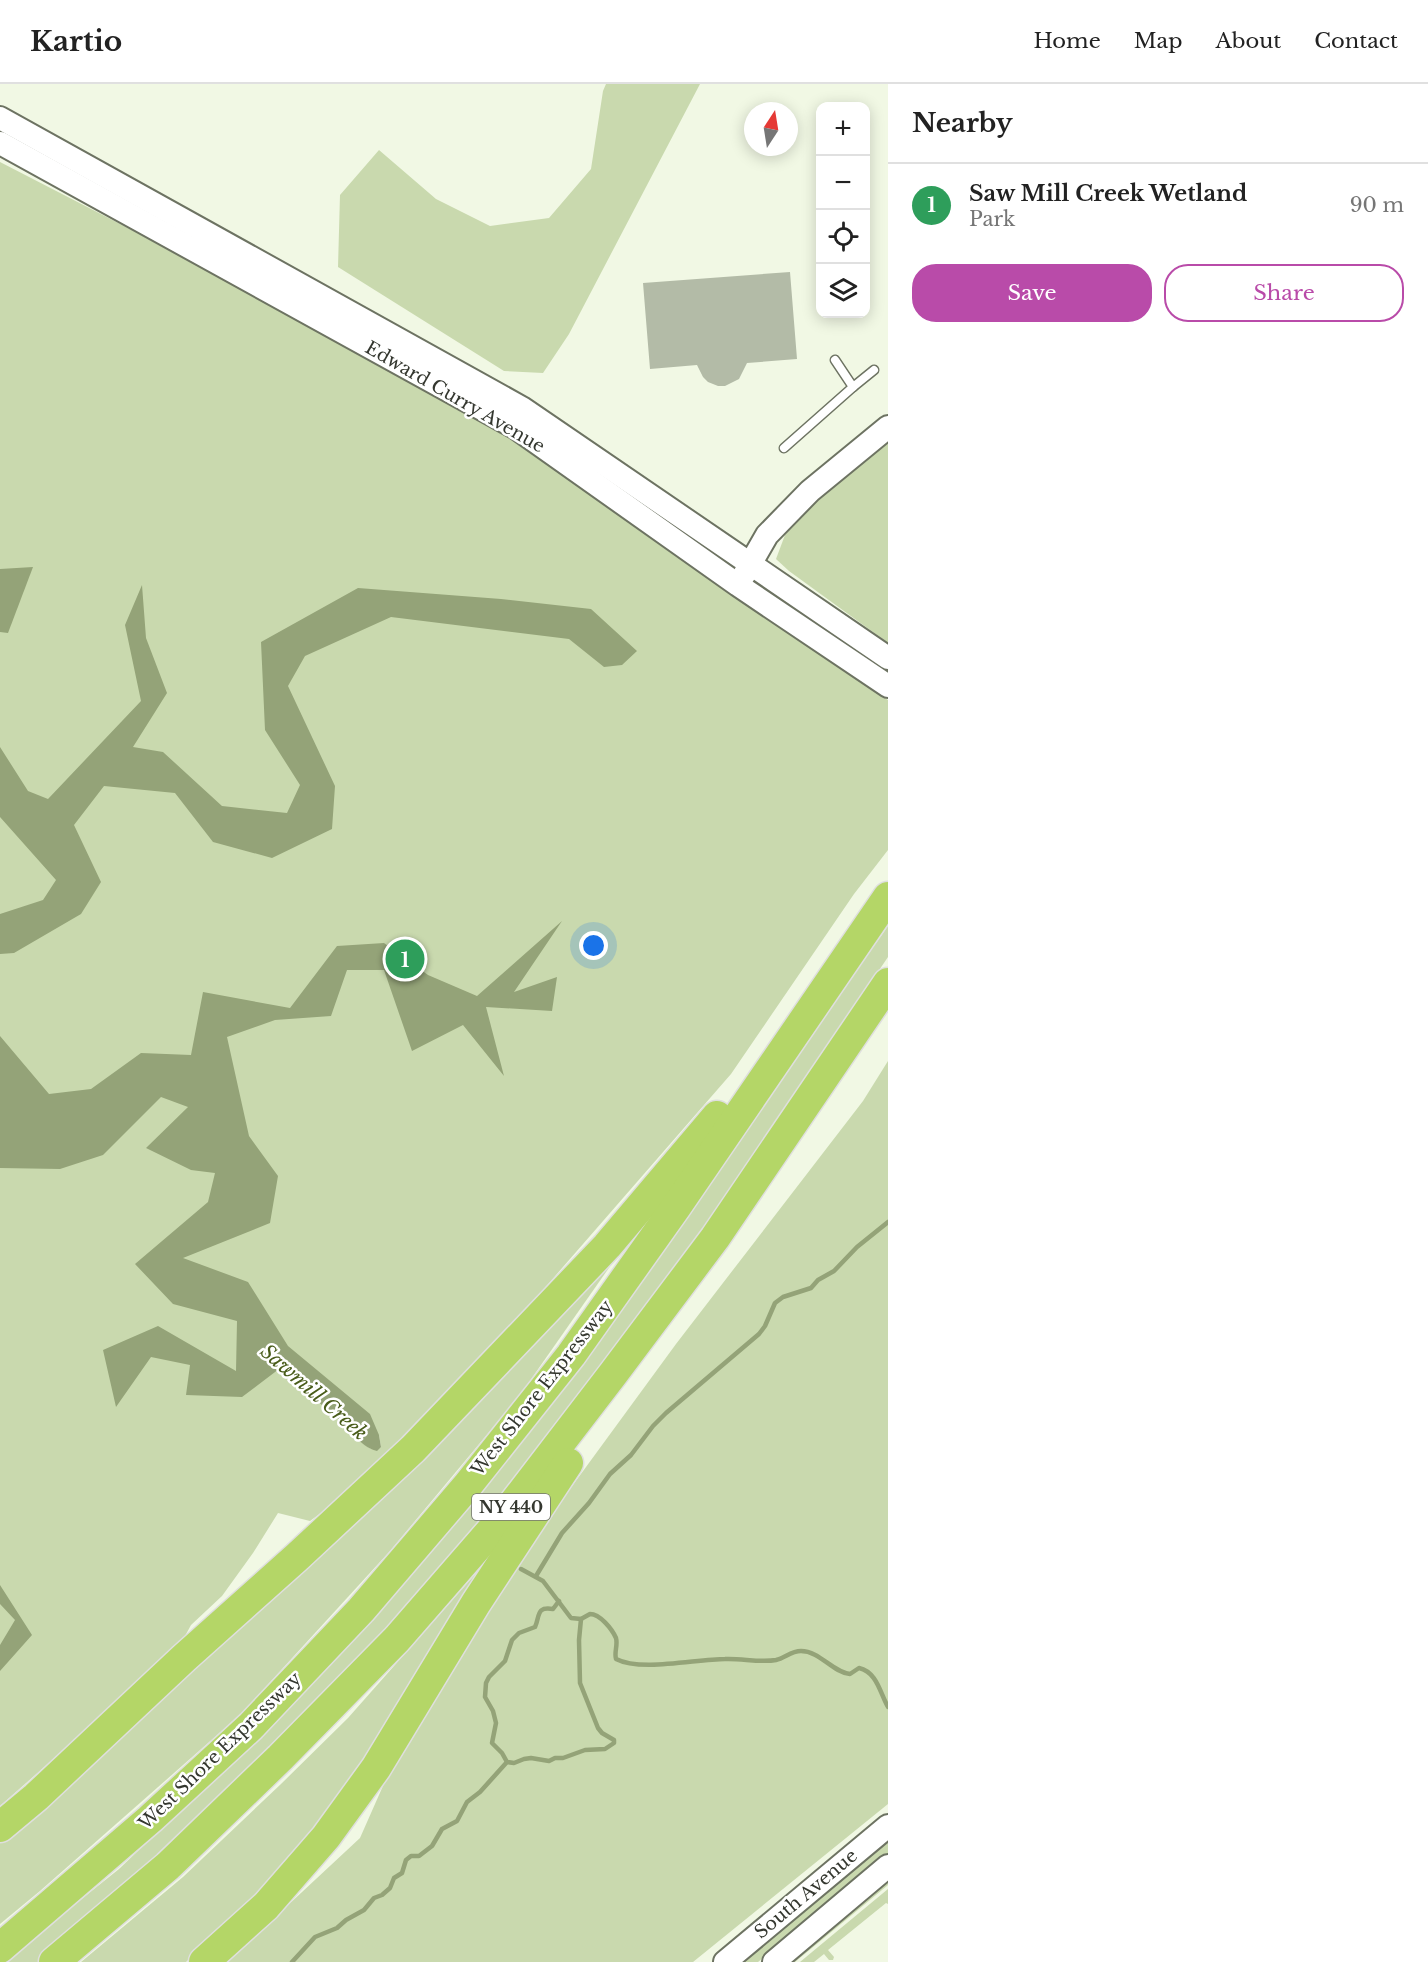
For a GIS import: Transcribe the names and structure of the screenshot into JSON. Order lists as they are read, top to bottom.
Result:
{
  "streets": {
    "highway": ["West Shore Expressway", "NY 440"],
    "street": ["Edward Curry Avenue", "South Avenue"]
  },
  "water": ["Sawmill Creek"],
  "north": "top",
  "page": {
    "header": "Kartio",
    "nav": [
      "Home",
      "Map",
      "About",
      "Contact"
    ],
    "heading": "Nearby",
    "map_buttons": ["+", "−"],
    "list": [
      {
        "mark": "1",
        "name": "Saw Mill Creek Wetland",
        "note": "Park",
        "value": "90 m"
      }
    ],
    "buttons": ["Save", "Share"],
    "pins": "1"
  }
}
